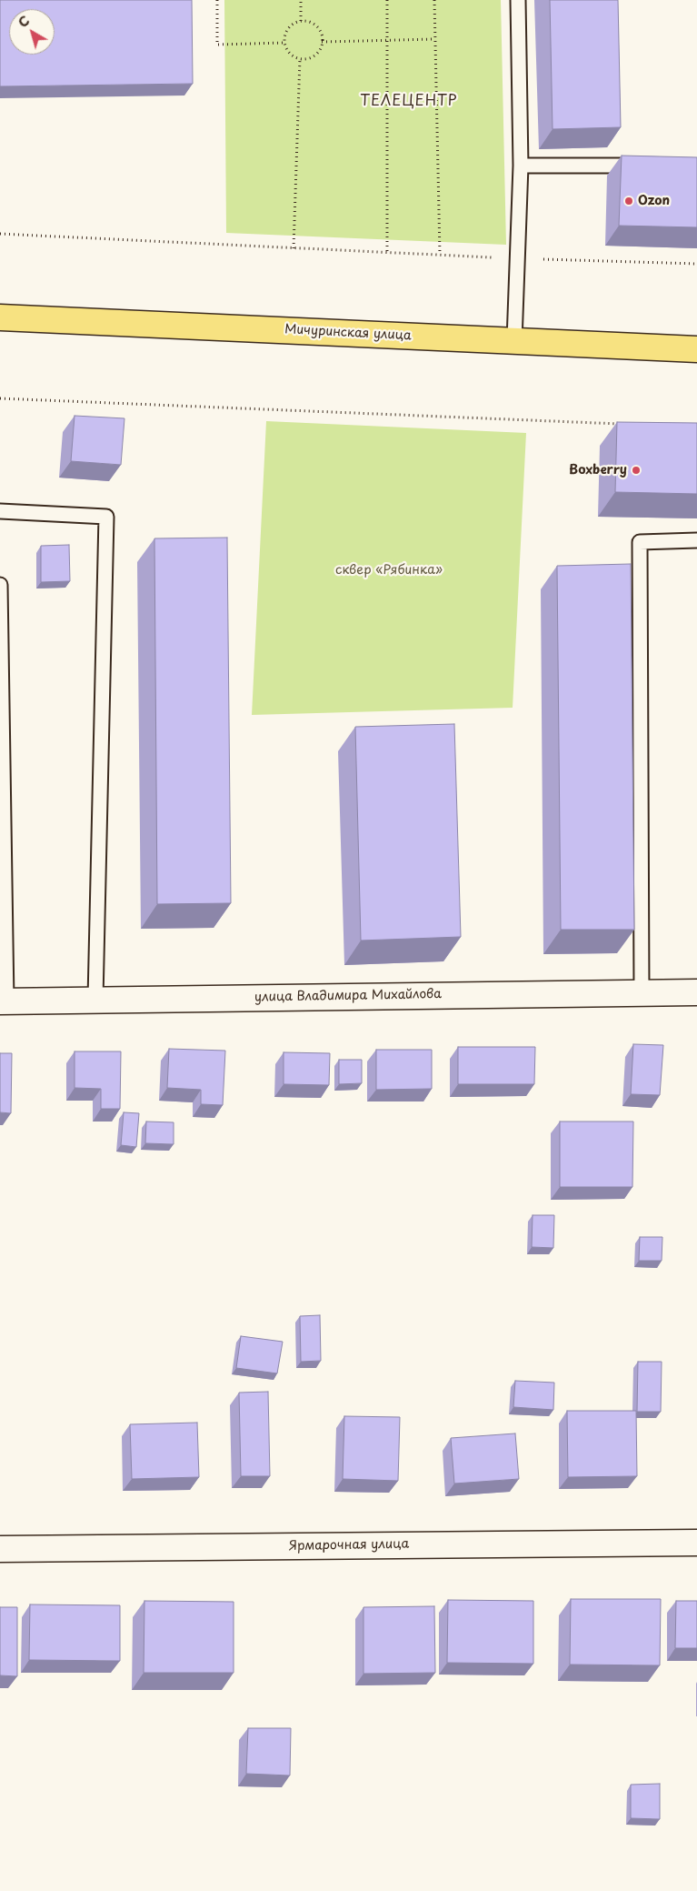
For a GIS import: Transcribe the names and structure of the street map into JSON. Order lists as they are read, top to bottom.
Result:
{
  "streets": {
    "main road": ["Мичуринская улица"],
    "street": ["улица Владимира Михайлова", "Ярмарочная улица"]
  },
  "districts": ["ТЕЛЕЦЕНТР"],
  "parks": ["сквер «Рябинка»"],
  "places": ["Ozon", "Boxberry"],
  "north": "top left"
}
